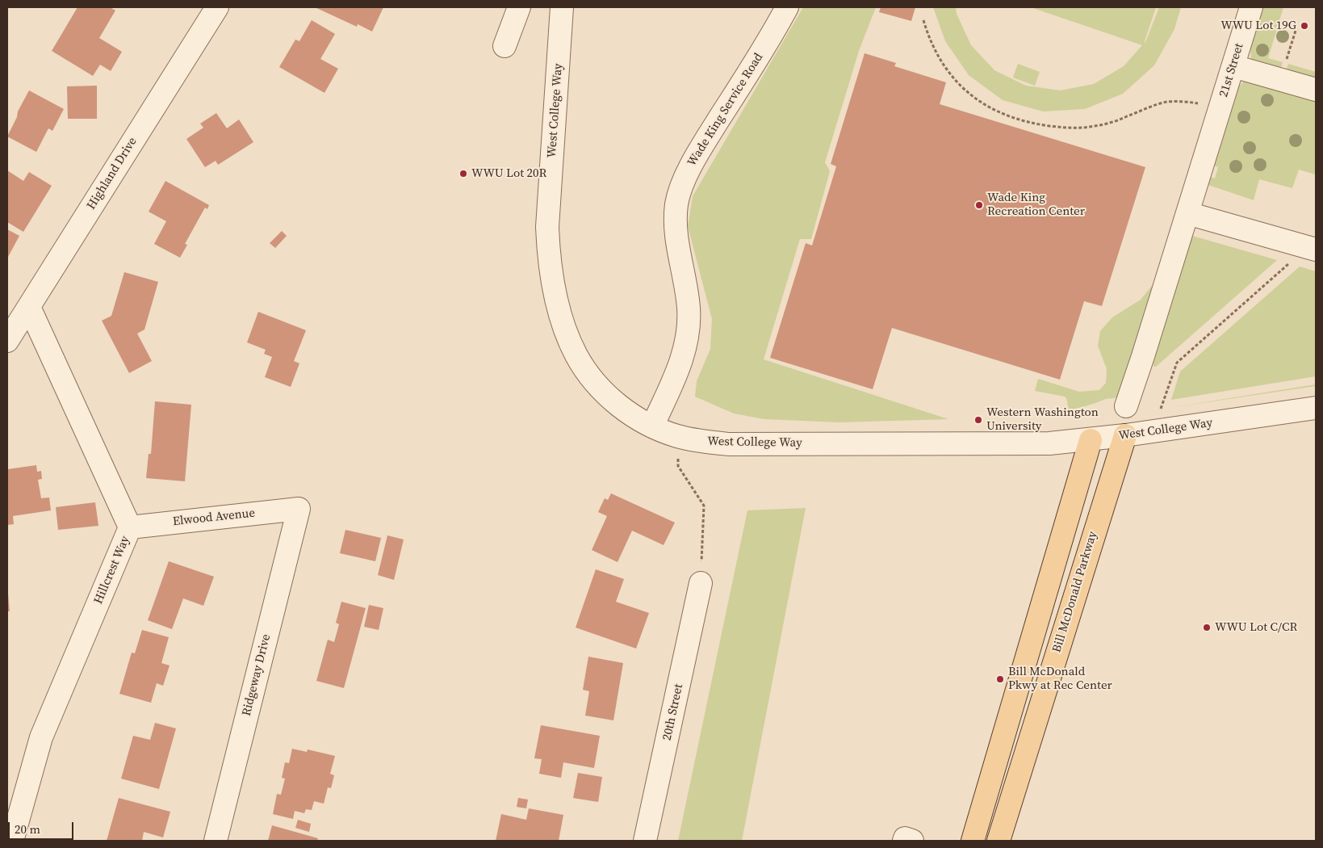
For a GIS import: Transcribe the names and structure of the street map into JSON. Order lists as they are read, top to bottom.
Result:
{
  "streets": {
    "main road": ["Bill McDonald Parkway"],
    "street": [
      "21st Street",
      "Wade King Service Road",
      "West College Way",
      "Highland Drive",
      "Elwood Avenue",
      "Hillcrest Way",
      "Ridgeway Drive",
      "20th Street"
    ]
  },
  "crossings": [
    ["Wade King Service Road", "West College Way"],
    ["West College Way", "Bill McDonald Parkway"],
    ["Highland Drive", "Hillcrest Way"],
    ["Elwood Avenue", "Hillcrest Way"],
    ["Elwood Avenue", "Ridgeway Drive"]
  ],
  "places": [
    "WWU Lot 19G",
    "WWU Lot 20R",
    "Wade King Recreation Center",
    "Western Washington University",
    "WWU Lot C/CR",
    "Bill McDonald Pkwy at Rec Center"
  ],
  "scale_bar": "20 m"
}
